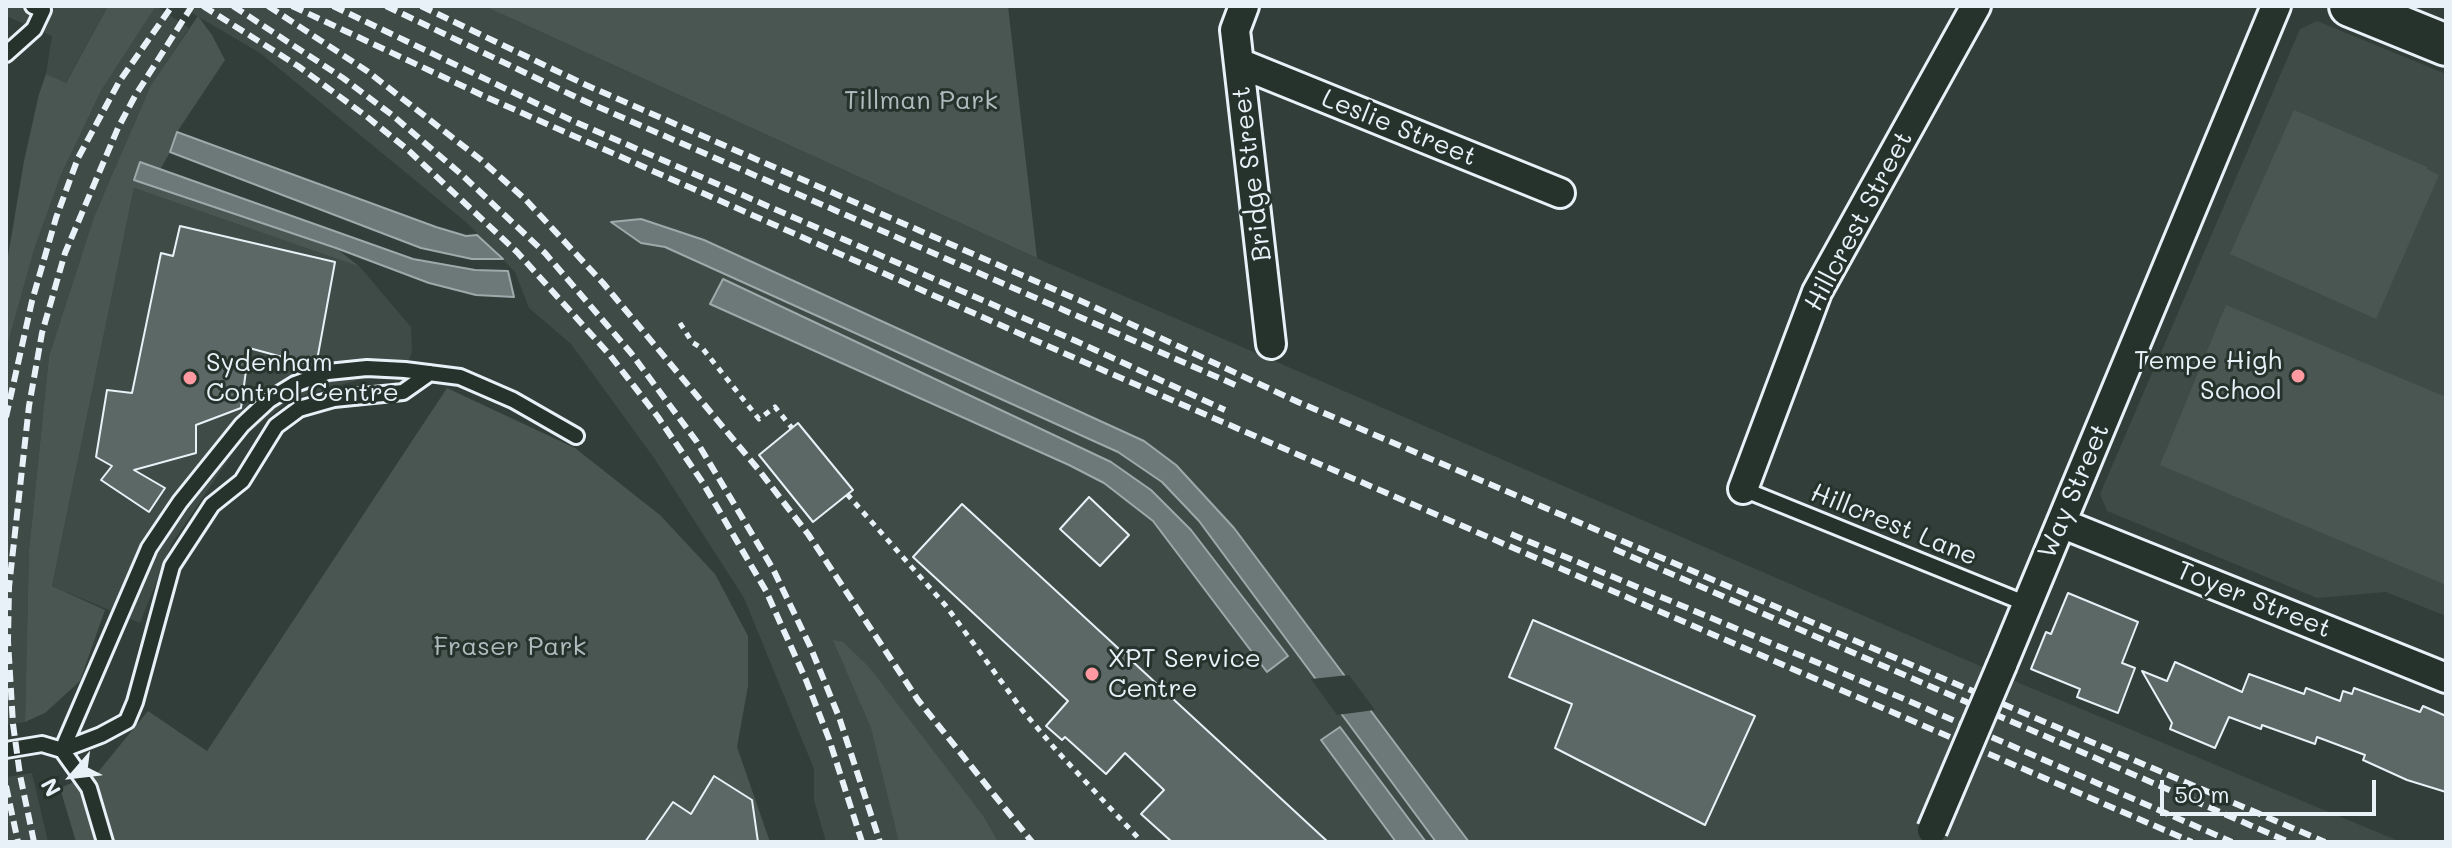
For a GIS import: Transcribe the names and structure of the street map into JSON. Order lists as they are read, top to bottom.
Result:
{
  "streets": {
    "street": [
      "Leslie Street",
      "Bridge Street",
      "Hillcrest Street",
      "Way Street",
      "Toyer Street"
    ],
    "lane": ["Hillcrest Lane"]
  },
  "crossings": [
    ["Leslie Street", "Bridge Street"],
    ["Hillcrest Street", "Hillcrest Lane"],
    ["Way Street", "Hillcrest Lane"],
    ["Way Street", "Toyer Street"]
  ],
  "parks": ["Tillman Park", "Fraser Park"],
  "places": ["Tempe High School", "Sydenham Control Centre", "XPT Service Centre"],
  "scale_bar": "50 m",
  "north": "bottom left"
}
